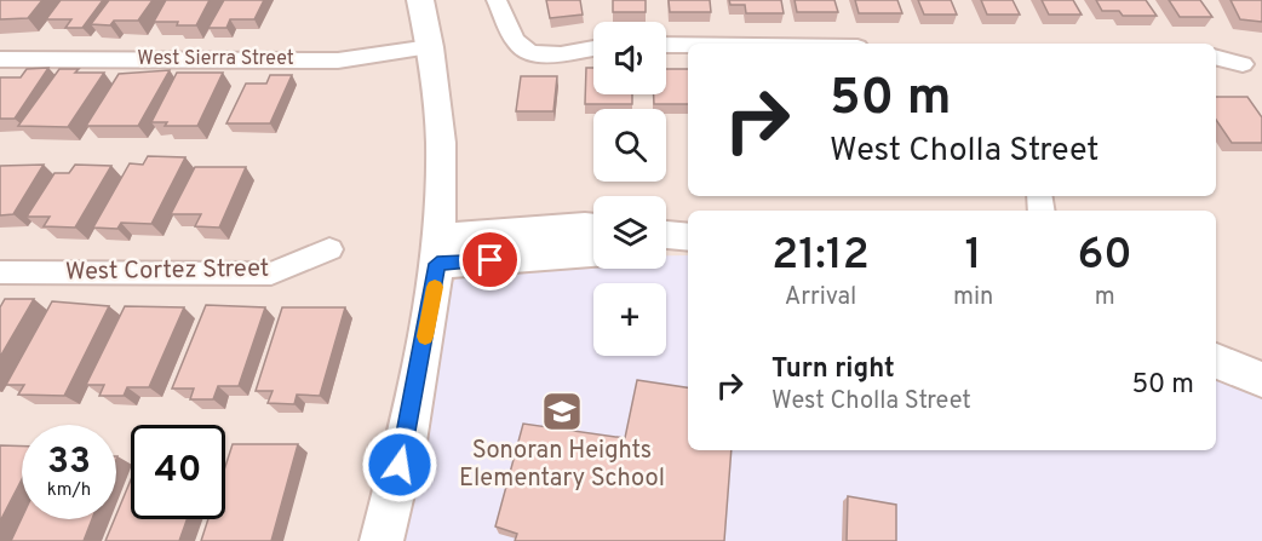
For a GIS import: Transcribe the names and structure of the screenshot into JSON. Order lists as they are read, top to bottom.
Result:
{
  "streets": {
    "street": ["West Sierra Street", "West Cortez Street"]
  },
  "places": {
    "school or university": ["Sonoran Heights Elementary School"]
  },
  "page": {
    "map_buttons": "+",
    "turn": ["50 m", "West Cholla Street"],
    "eta": [
      "21:12",
      "Arrival",
      "1",
      "min",
      "60",
      "m"
    ],
    "list": [
      {
        "name": "Turn right",
        "note": "West Cholla Street",
        "value": "50 m"
      }
    ],
    "speed": "33 km/h",
    "limit": "40"
  }
}
